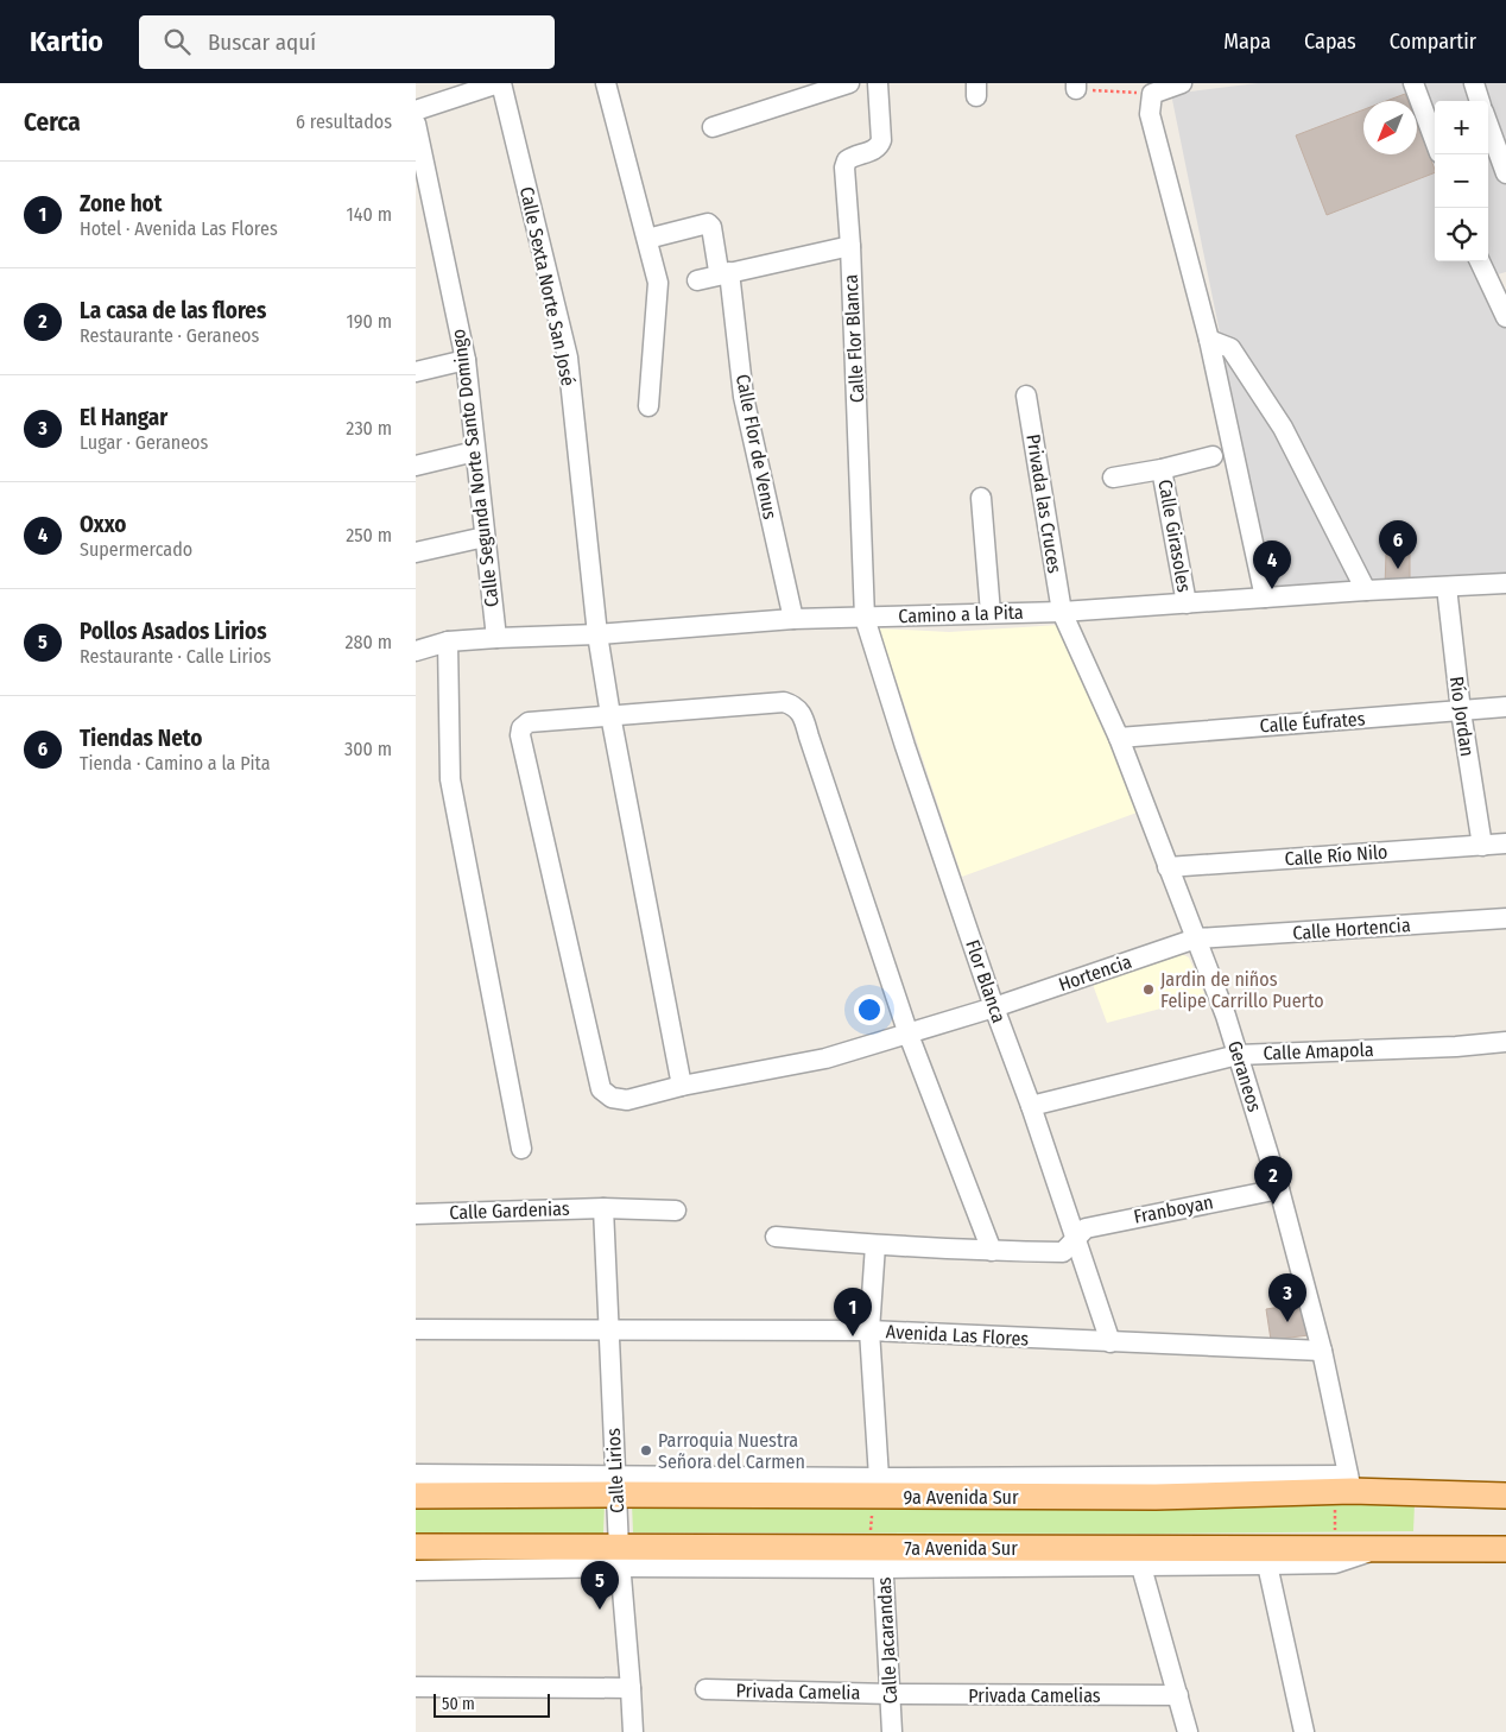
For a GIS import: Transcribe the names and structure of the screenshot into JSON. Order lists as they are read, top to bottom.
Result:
{
  "streets": {
    "main road": ["9a Avenida Sur", "7a Avenida Sur"],
    "street": [
      "Calle Sexta Norte San José",
      "Calle Flor Blanca",
      "Calle Flor de Venus",
      "Calle Segunda Norte Santo Domingo",
      "Privada las Cruces",
      "Calle Girasoles",
      "Camino a la Pita",
      "Río Jordan",
      "Calle Éufrates",
      "Calle Río Nilo",
      "Calle Hortencia",
      "Hortencia",
      "Flor Blanca",
      "Calle Amapola",
      "Geraneos",
      "Franboyan",
      "Calle Gardenias",
      "Avenida Las Flores",
      "Calle Lirios",
      "Calle Jacarandas",
      "Privada Camelia",
      "Privada Camelias"
    ]
  },
  "crossings": [
    ["Calle Sexta Norte San José", "Camino a la Pita"],
    ["Calle Sexta Norte San José", "Hortencia"],
    ["Calle Flor Blanca", "Camino a la Pita"],
    ["Calle Flor Blanca", "Flor Blanca"],
    ["Calle Flor de Venus", "Camino a la Pita"],
    ["Calle Segunda Norte Santo Domingo", "Camino a la Pita"],
    ["Privada las Cruces", "Camino a la Pita"],
    ["Privada las Cruces", "Geraneos"],
    ["Calle Girasoles", "Camino a la Pita"],
    ["Camino a la Pita", "Río Jordan"],
    ["Camino a la Pita", "Flor Blanca"],
    ["Camino a la Pita", "Geraneos"],
    ["Río Jordan", "Calle Éufrates"],
    ["Río Jordan", "Calle Río Nilo"],
    ["Calle Éufrates", "Geraneos"],
    ["Calle Río Nilo", "Geraneos"],
    ["Calle Hortencia", "Hortencia"],
    ["Calle Hortencia", "Geraneos"],
    ["Hortencia", "Flor Blanca"],
    ["Hortencia", "Geraneos"],
    ["Flor Blanca", "Calle Amapola"],
    ["Flor Blanca", "Franboyan"],
    ["Flor Blanca", "Avenida Las Flores"],
    ["Calle Amapola", "Geraneos"],
    ["Geraneos", "Franboyan"],
    ["Geraneos", "Avenida Las Flores"],
    ["Geraneos", "9a Avenida Sur"],
    ["Calle Gardenias", "Calle Lirios"],
    ["Avenida Las Flores", "Calle Lirios"],
    ["Calle Lirios", "9a Avenida Sur"],
    ["Calle Lirios", "7a Avenida Sur"],
    ["7a Avenida Sur", "Calle Jacarandas"],
    ["Calle Jacarandas", "Privada Camelia"],
    ["Calle Jacarandas", "Privada Camelias"],
    ["Privada Camelia", "Privada Camelias"]
  ],
  "places": ["Jardin de niños Felipe Carrillo Puerto", "Parroquia Nuestra Señora del Carmen"],
  "scale_bar": "50 m",
  "north": "bottom left",
  "page": {
    "header": "Kartio",
    "search": "Buscar aquí",
    "nav": ["Mapa", "Capas", "Compartir"],
    "heading": ["Cerca", "6 resultados"],
    "map_buttons": ["+", "−"],
    "list": [
      {
        "mark": "1",
        "name": "Zone hot",
        "note": "Hotel · Avenida Las Flores",
        "value": "140 m"
      },
      {
        "mark": "2",
        "name": "La casa de las flores",
        "note": "Restaurante · Geraneos",
        "value": "190 m"
      },
      {
        "mark": "3",
        "name": "El Hangar",
        "note": "Lugar · Geraneos",
        "value": "230 m"
      },
      {
        "mark": "4",
        "name": "Oxxo",
        "note": "Supermercado",
        "value": "250 m"
      },
      {
        "mark": "5",
        "name": "Pollos Asados Lirios",
        "note": "Restaurante · Calle Lirios",
        "value": "280 m"
      },
      {
        "mark": "6",
        "name": "Tiendas Neto",
        "note": "Tienda · Camino a la Pita",
        "value": "300 m"
      }
    ],
    "pins": [
      "6",
      "4",
      "2",
      "3",
      "1",
      "5"
    ],
    "scale": "50 m"
  }
}
